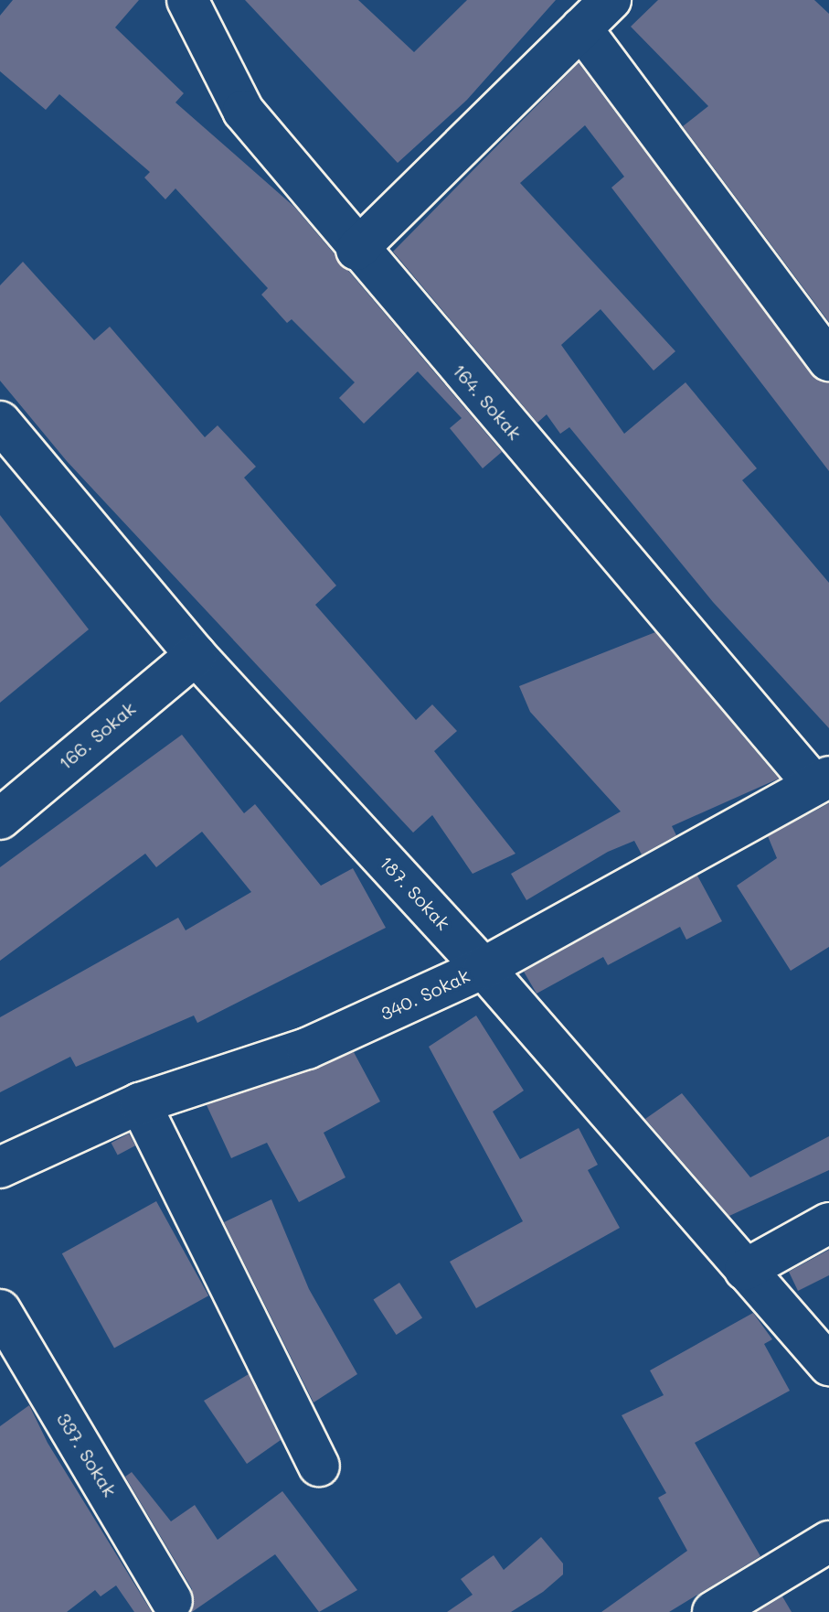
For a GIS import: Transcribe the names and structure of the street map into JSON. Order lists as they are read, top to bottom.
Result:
{
  "streets": {
    "street": [
      "164. Sokak",
      "166. Sokak",
      "187. Sokak",
      "340. Sokak",
      "337. Sokak"
    ]
  },
  "crossings": [
    ["164. Sokak", "340. Sokak"],
    ["166. Sokak", "187. Sokak"],
    ["187. Sokak", "340. Sokak"]
  ]
}
